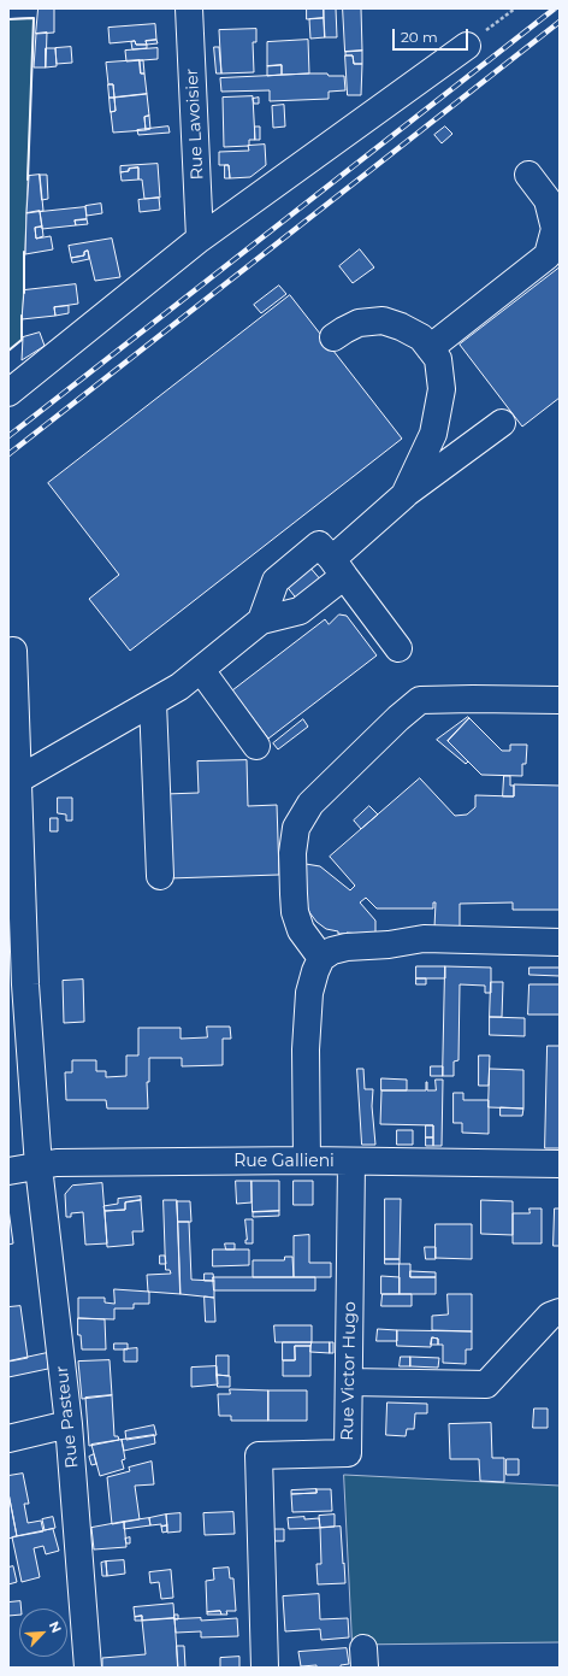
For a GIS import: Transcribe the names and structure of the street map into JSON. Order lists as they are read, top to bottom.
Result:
{
  "streets": {
    "street": [
      "Rue Lavoisier",
      "Rue Gallieni",
      "Rue Victor Hugo",
      "Rue Pasteur"
    ]
  },
  "crossings": [
    ["Rue Gallieni", "Rue Victor Hugo"],
    ["Rue Gallieni", "Rue Pasteur"]
  ],
  "scale_bar": "20 m",
  "north": "top right"
}
